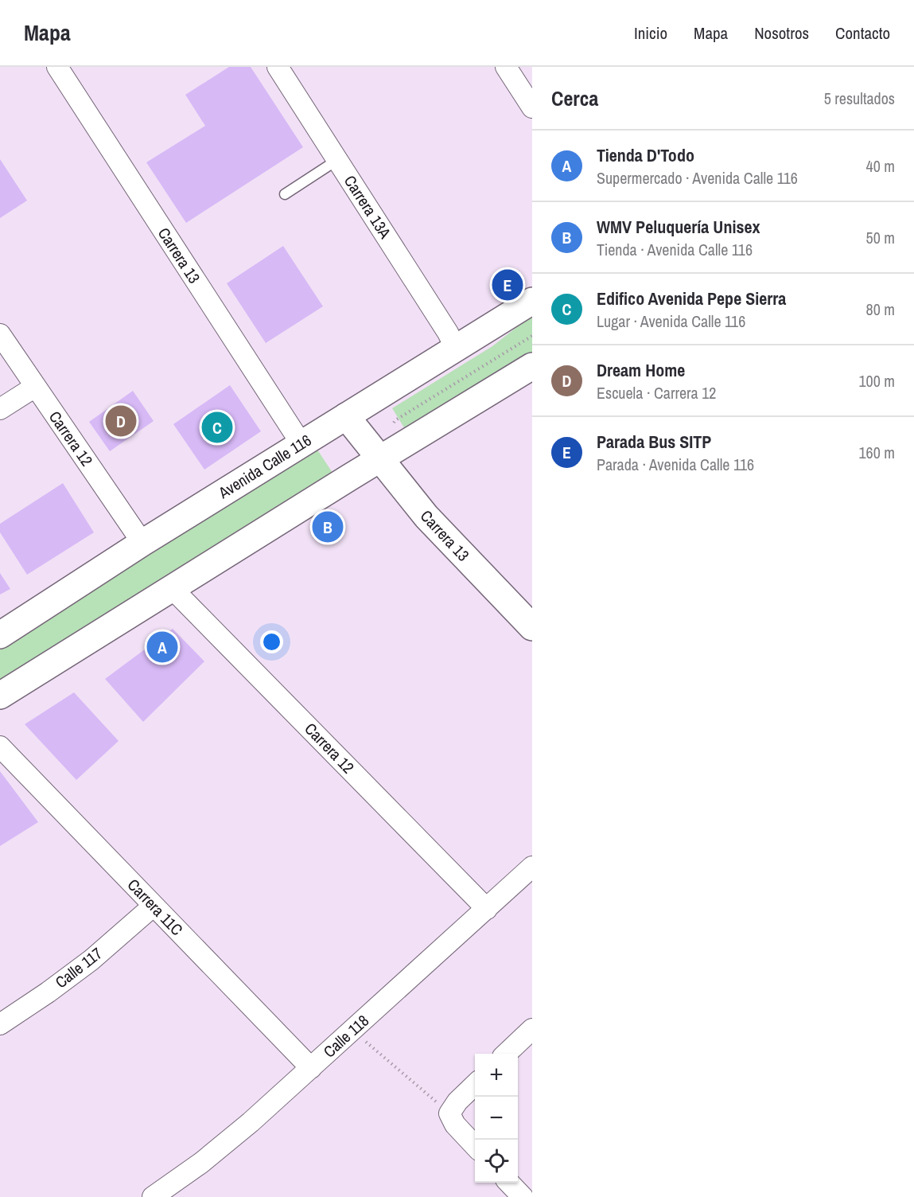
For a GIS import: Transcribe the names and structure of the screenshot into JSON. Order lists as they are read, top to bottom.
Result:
{
  "streets": {
    "main road": ["Carrera 13", "Avenida Calle 116"],
    "street": [
      "Carrera 13A",
      "Carrera 12",
      "Carrera 11C",
      "Calle 117",
      "Calle 118"
    ]
  },
  "crossings": [
    ["Carrera 13A", "Avenida Calle 116"],
    ["Carrera 13", "Avenida Calle 116"],
    ["Carrera 12", "Avenida Calle 116"],
    ["Carrera 12", "Calle 118"],
    ["Carrera 11C", "Calle 117"],
    ["Carrera 11C", "Calle 118"]
  ],
  "page": {
    "header": "Mapa",
    "nav": [
      "Inicio",
      "Mapa",
      "Nosotros",
      "Contacto"
    ],
    "heading": ["Cerca", "5 resultados"],
    "list": [
      {
        "mark": "A",
        "name": "Tienda D'Todo",
        "note": "Supermercado · Avenida Calle 116",
        "value": "40 m"
      },
      {
        "mark": "B",
        "name": "WMV Peluquería Unisex",
        "note": "Tienda · Avenida Calle 116",
        "value": "50 m"
      },
      {
        "mark": "C",
        "name": "Edifico Avenida Pepe Sierra",
        "note": "Lugar · Avenida Calle 116",
        "value": "80 m"
      },
      {
        "mark": "D",
        "name": "Dream Home",
        "note": "Escuela · Carrera 12",
        "value": "100 m"
      },
      {
        "mark": "E",
        "name": "Parada Bus SITP",
        "note": "Parada · Avenida Calle 116",
        "value": "160 m"
      }
    ],
    "pins": [
      "E",
      "D",
      "C",
      "B",
      "A"
    ],
    "map_buttons": ["+", "−"]
  }
}
